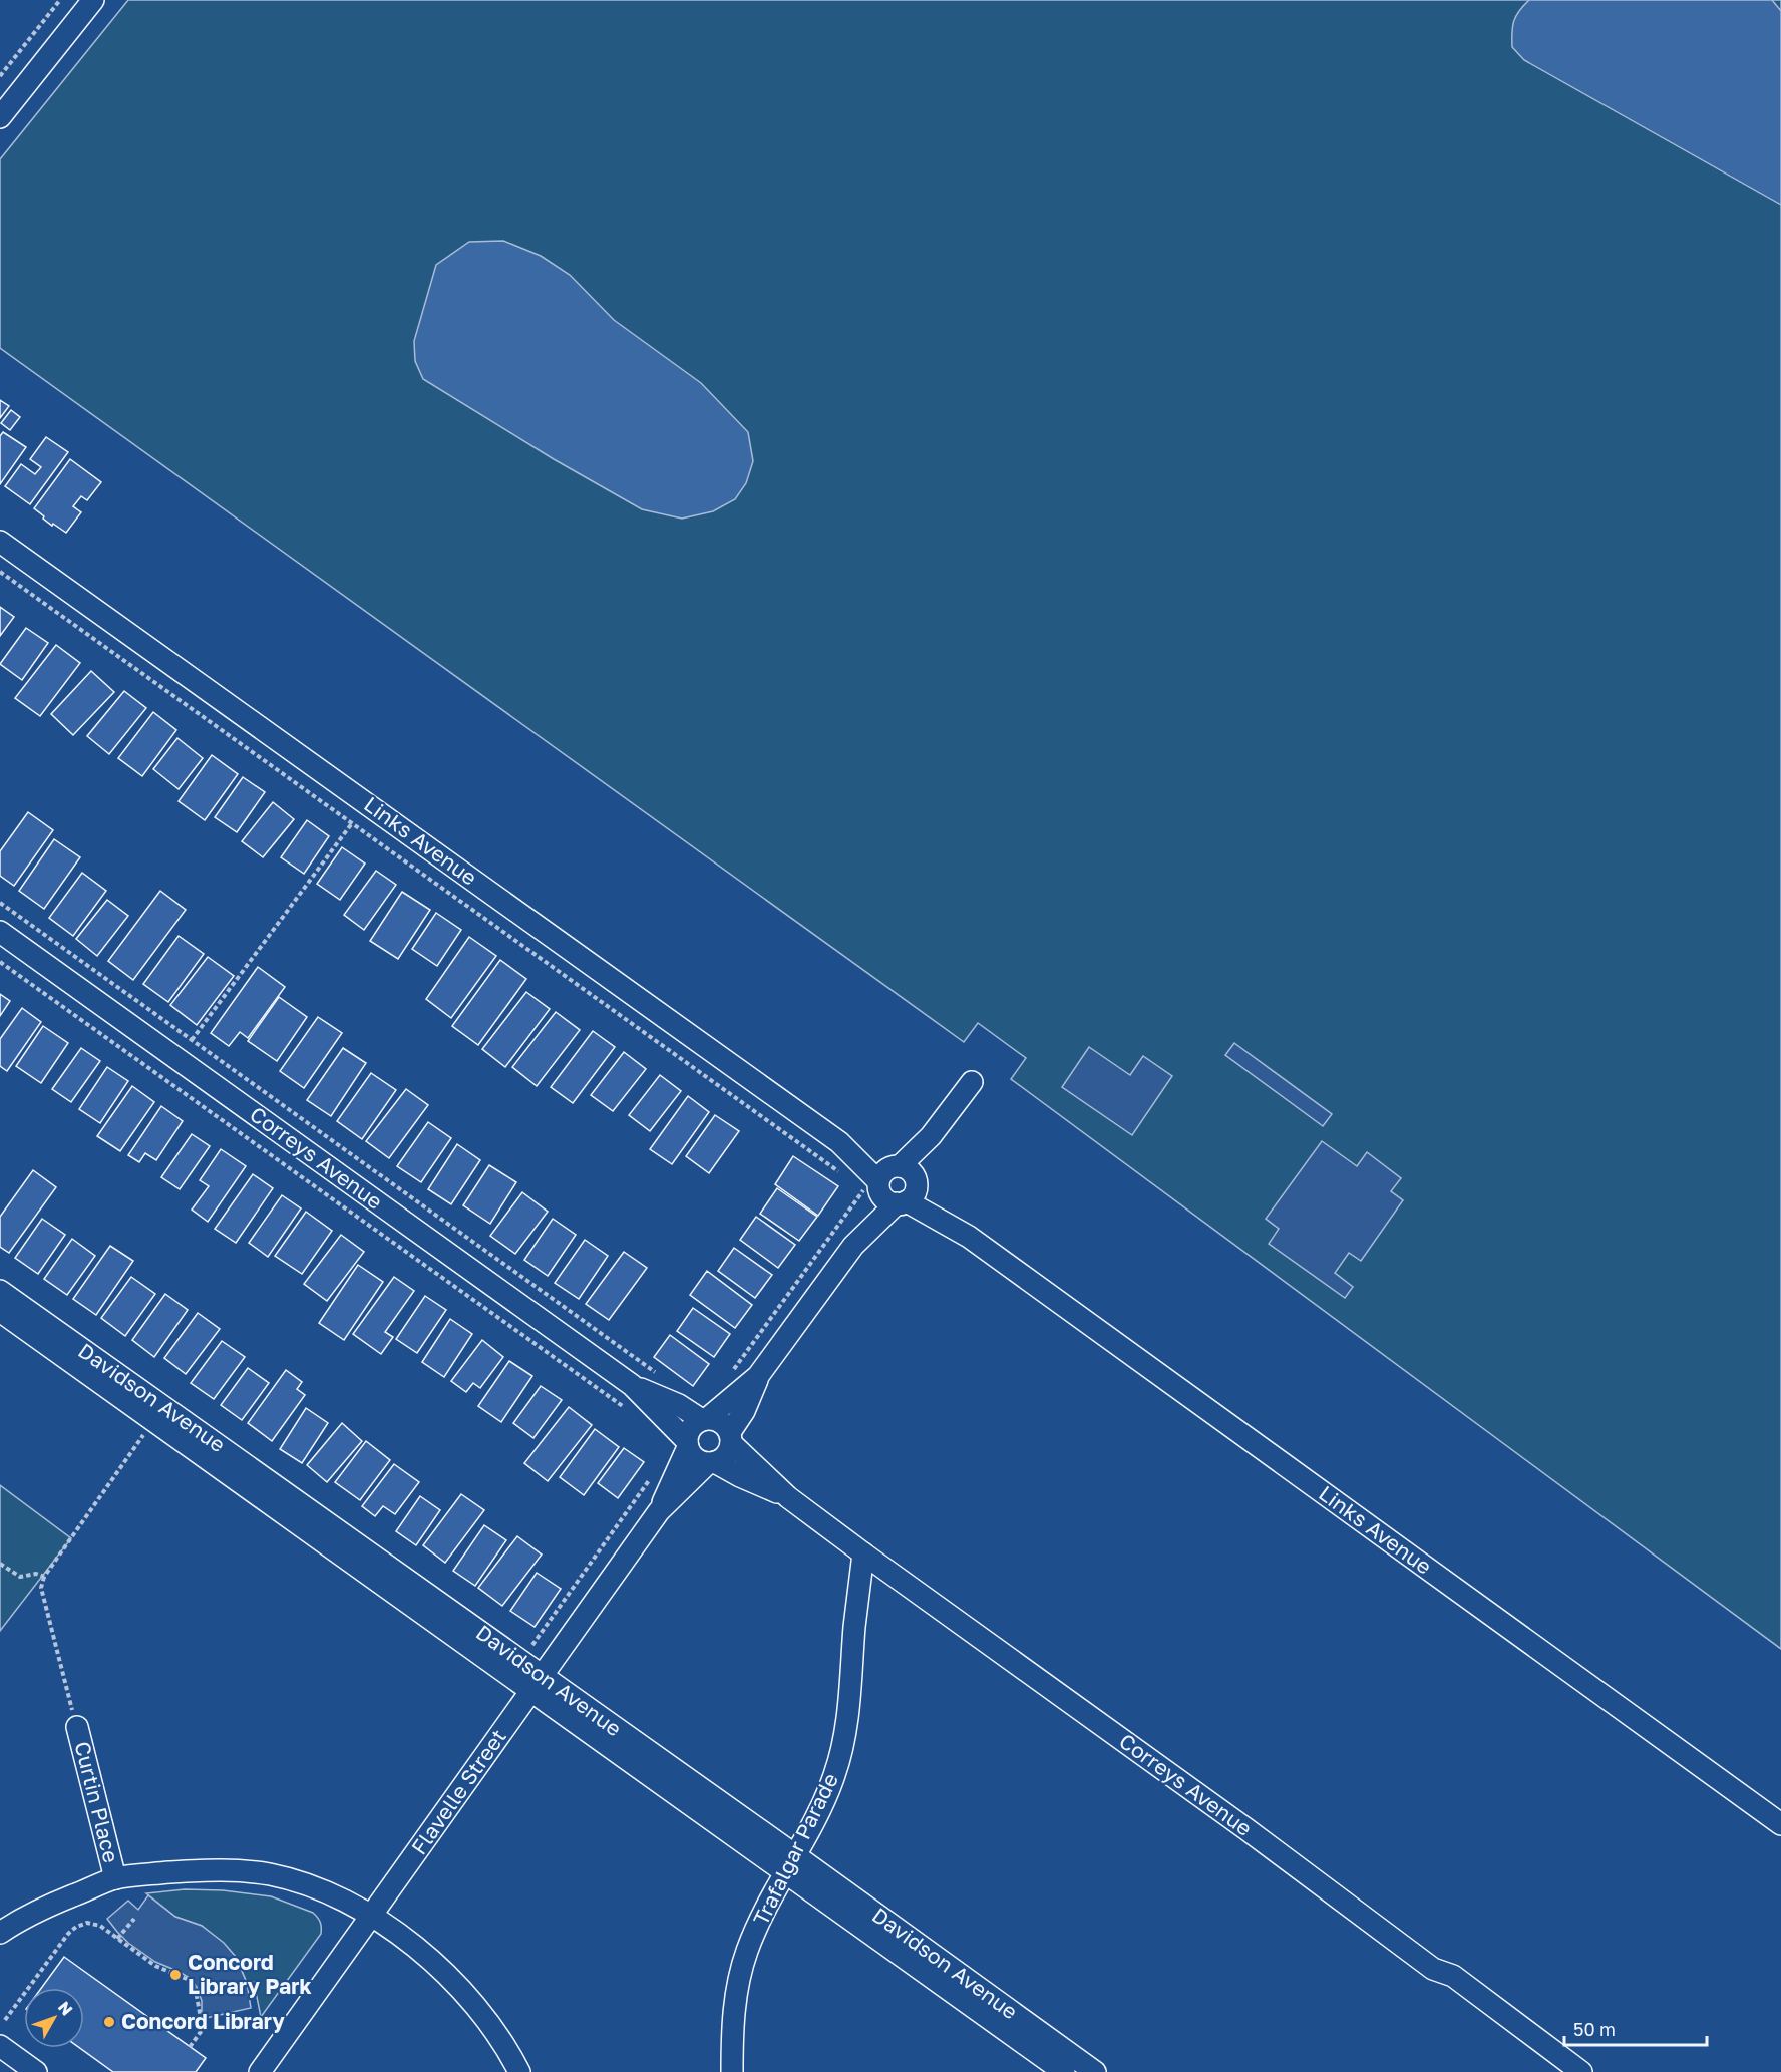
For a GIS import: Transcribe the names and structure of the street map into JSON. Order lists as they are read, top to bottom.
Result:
{
  "streets": {
    "street": [
      "Links Avenue",
      "Correys Avenue",
      "Davidson Avenue",
      "Flavelle Street",
      "Curtin Place",
      "Trafalgar Parade"
    ]
  },
  "crossings": [
    ["Correys Avenue", "Flavelle Street"],
    ["Correys Avenue", "Trafalgar Parade"],
    ["Davidson Avenue", "Flavelle Street"],
    ["Davidson Avenue", "Trafalgar Parade"]
  ],
  "places": ["Concord Library Park", "Concord Library"],
  "scale_bar": "50 m",
  "north": "top right"
}
